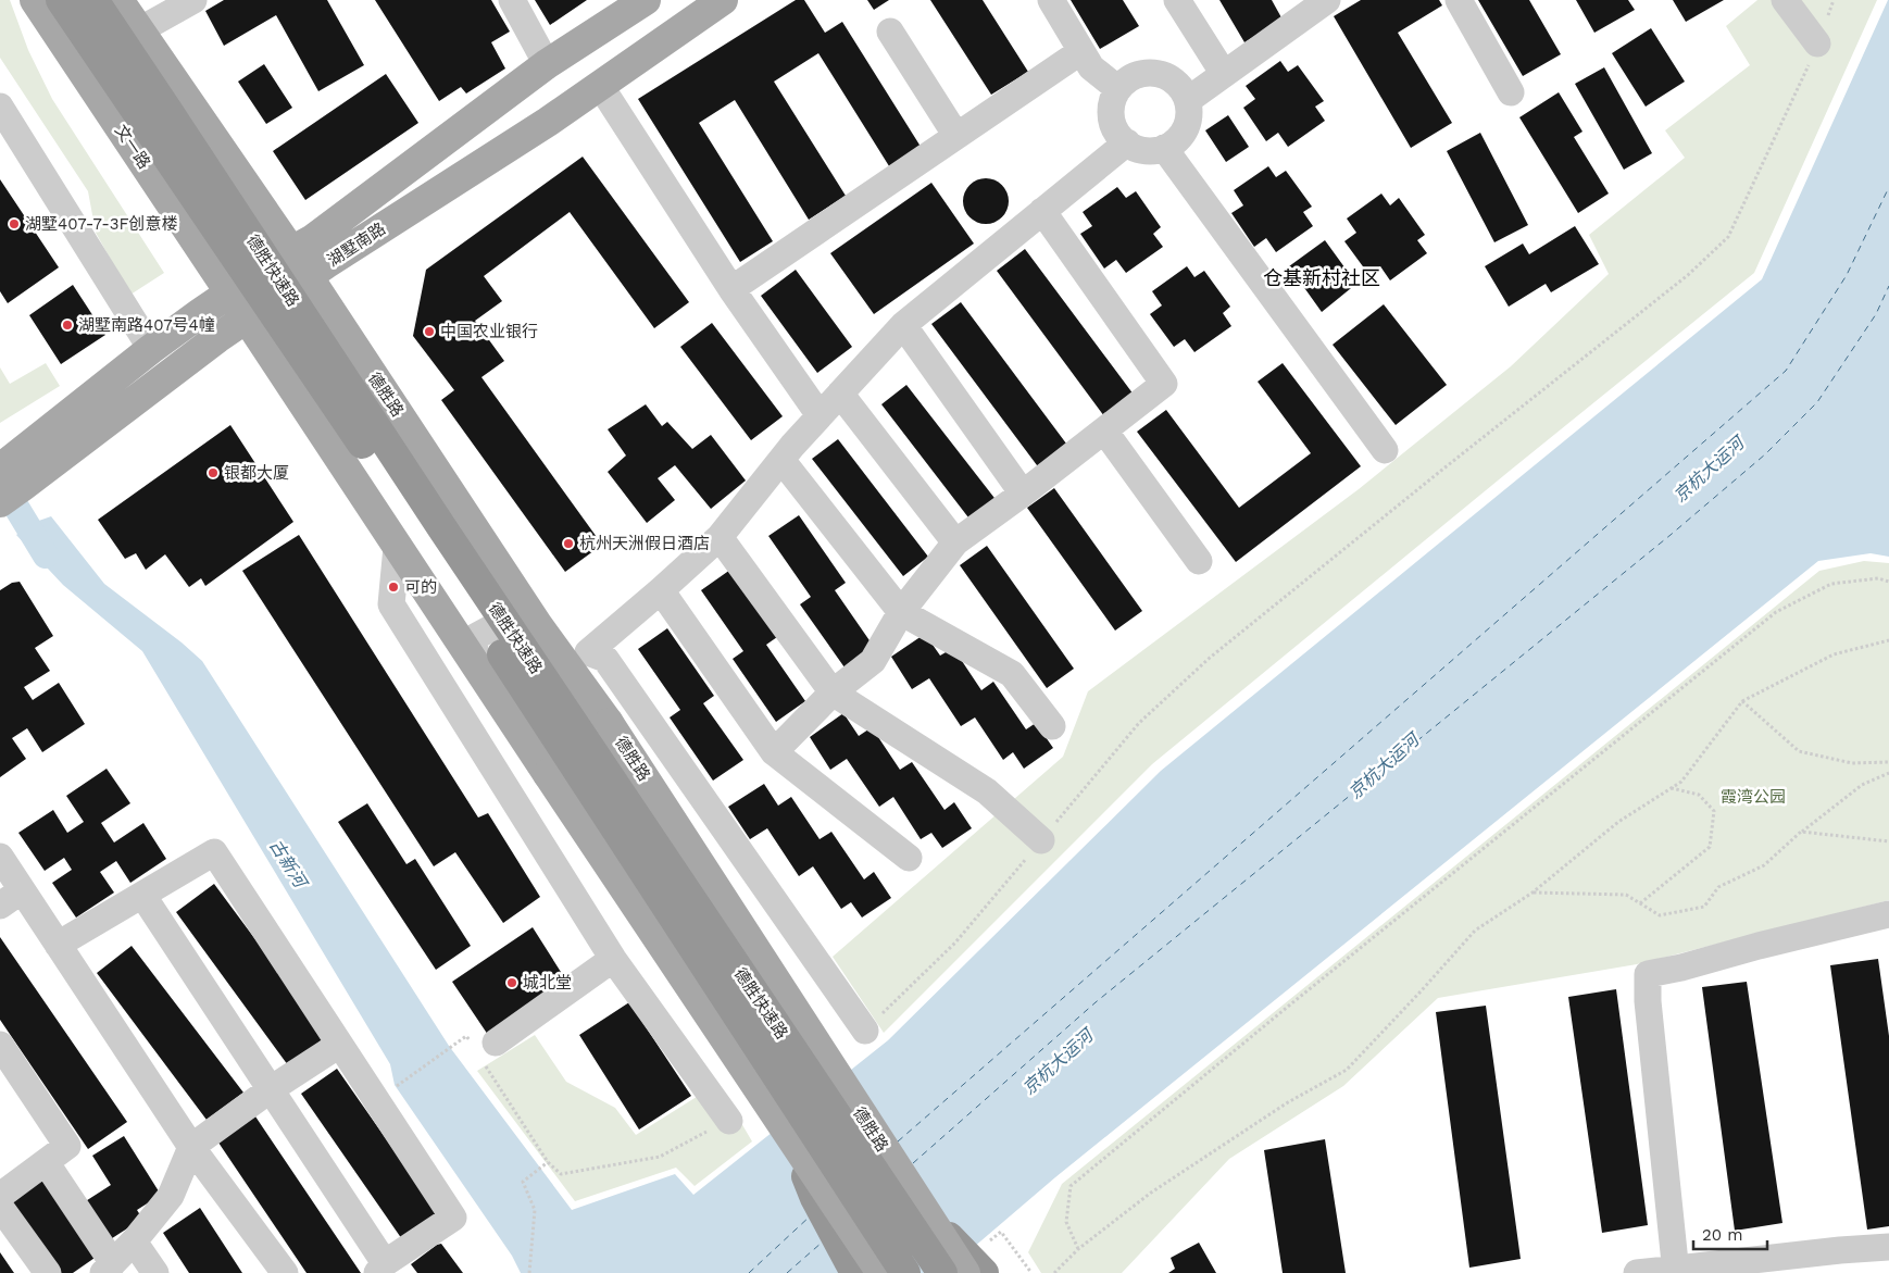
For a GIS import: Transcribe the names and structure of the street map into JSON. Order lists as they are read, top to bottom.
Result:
{
  "streets": {
    "highway": ["德胜快速路"],
    "main road": ["文一路", "湖墅南路", "德胜路"]
  },
  "crossings": [
    ["文一路", "湖墅南路"],
    ["湖墅南路", "德胜路"]
  ],
  "districts": ["仓基新村社区"],
  "water": ["京杭大运河", "古新河"],
  "parks": ["霞湾公园"],
  "places": [
    "湖墅407-7-3F创意楼",
    "湖墅南路407号4幢",
    "中国农业银行",
    "银都大厦",
    "杭州天洲假日酒店",
    "可的",
    "城北堂"
  ],
  "scale_bar": "20 m"
}
